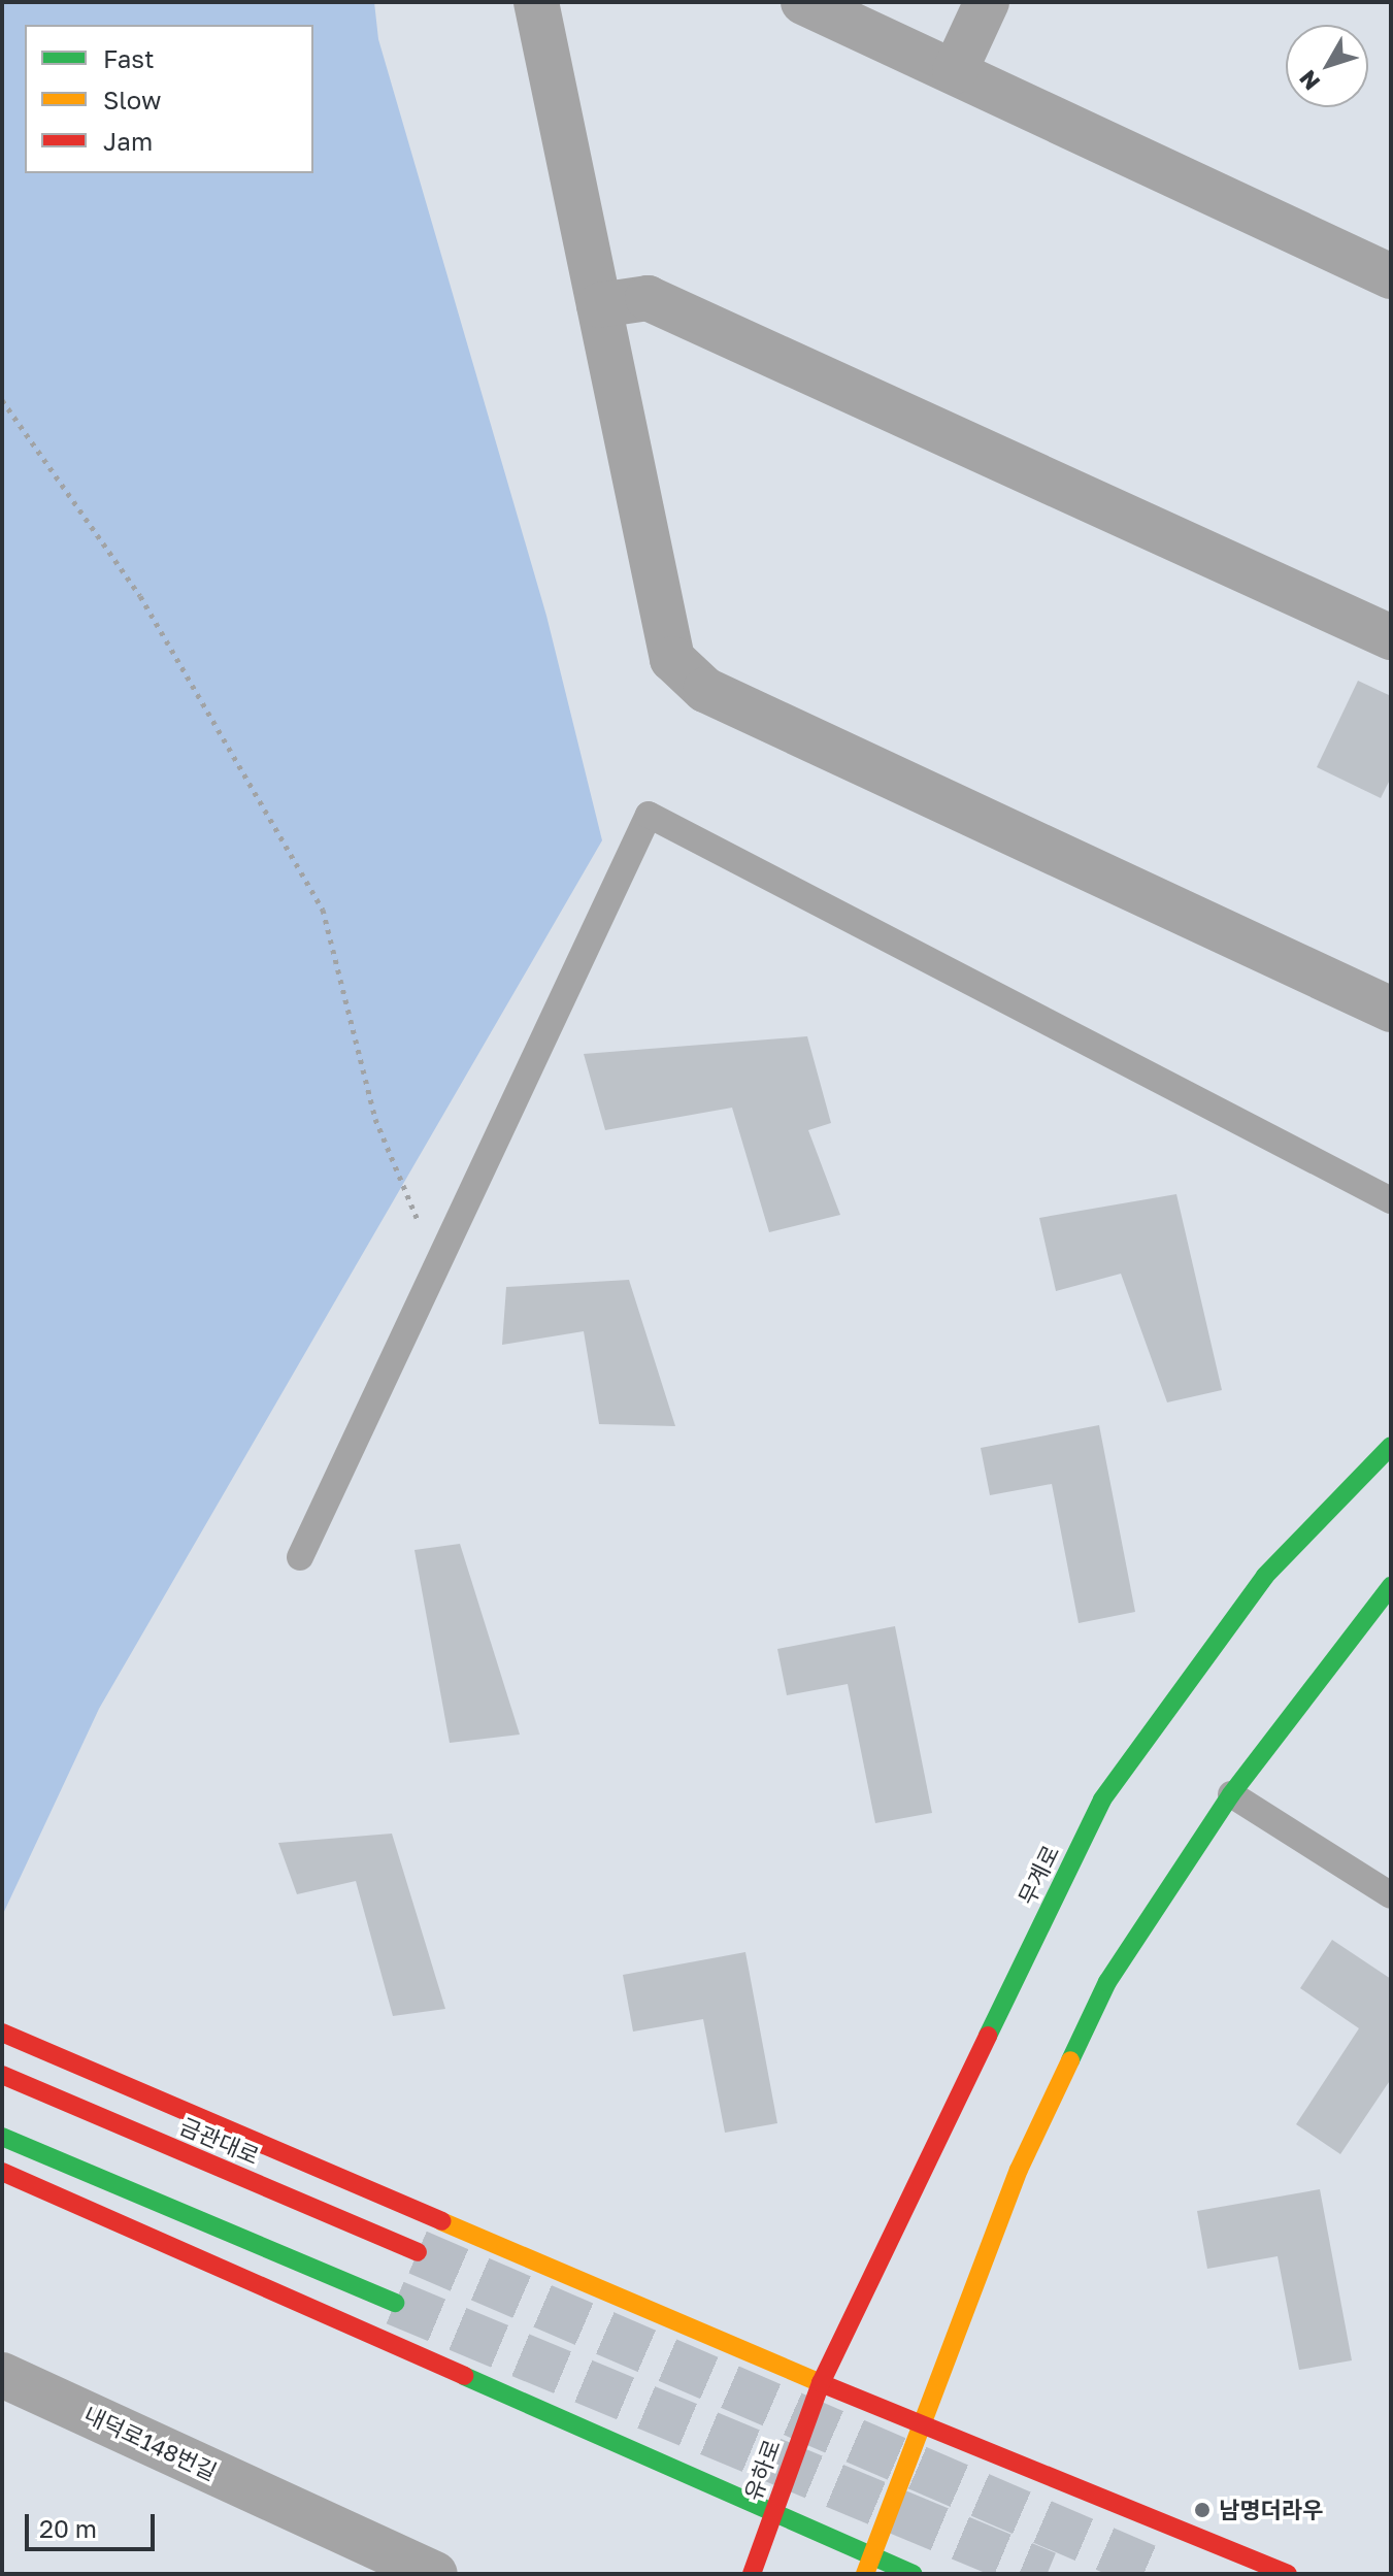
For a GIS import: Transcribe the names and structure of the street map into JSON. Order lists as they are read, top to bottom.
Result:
{
  "streets": {
    "main road": ["무계로", "금관대로", "유하로"],
    "street": ["내덕로148번길"]
  },
  "crossings": [
    ["무계로", "유하로"]
  ],
  "places": ["남명더라우"],
  "legend": ["Fast", "Slow", "Jam"],
  "scale_bar": "20 m",
  "north": "bottom left"
}
